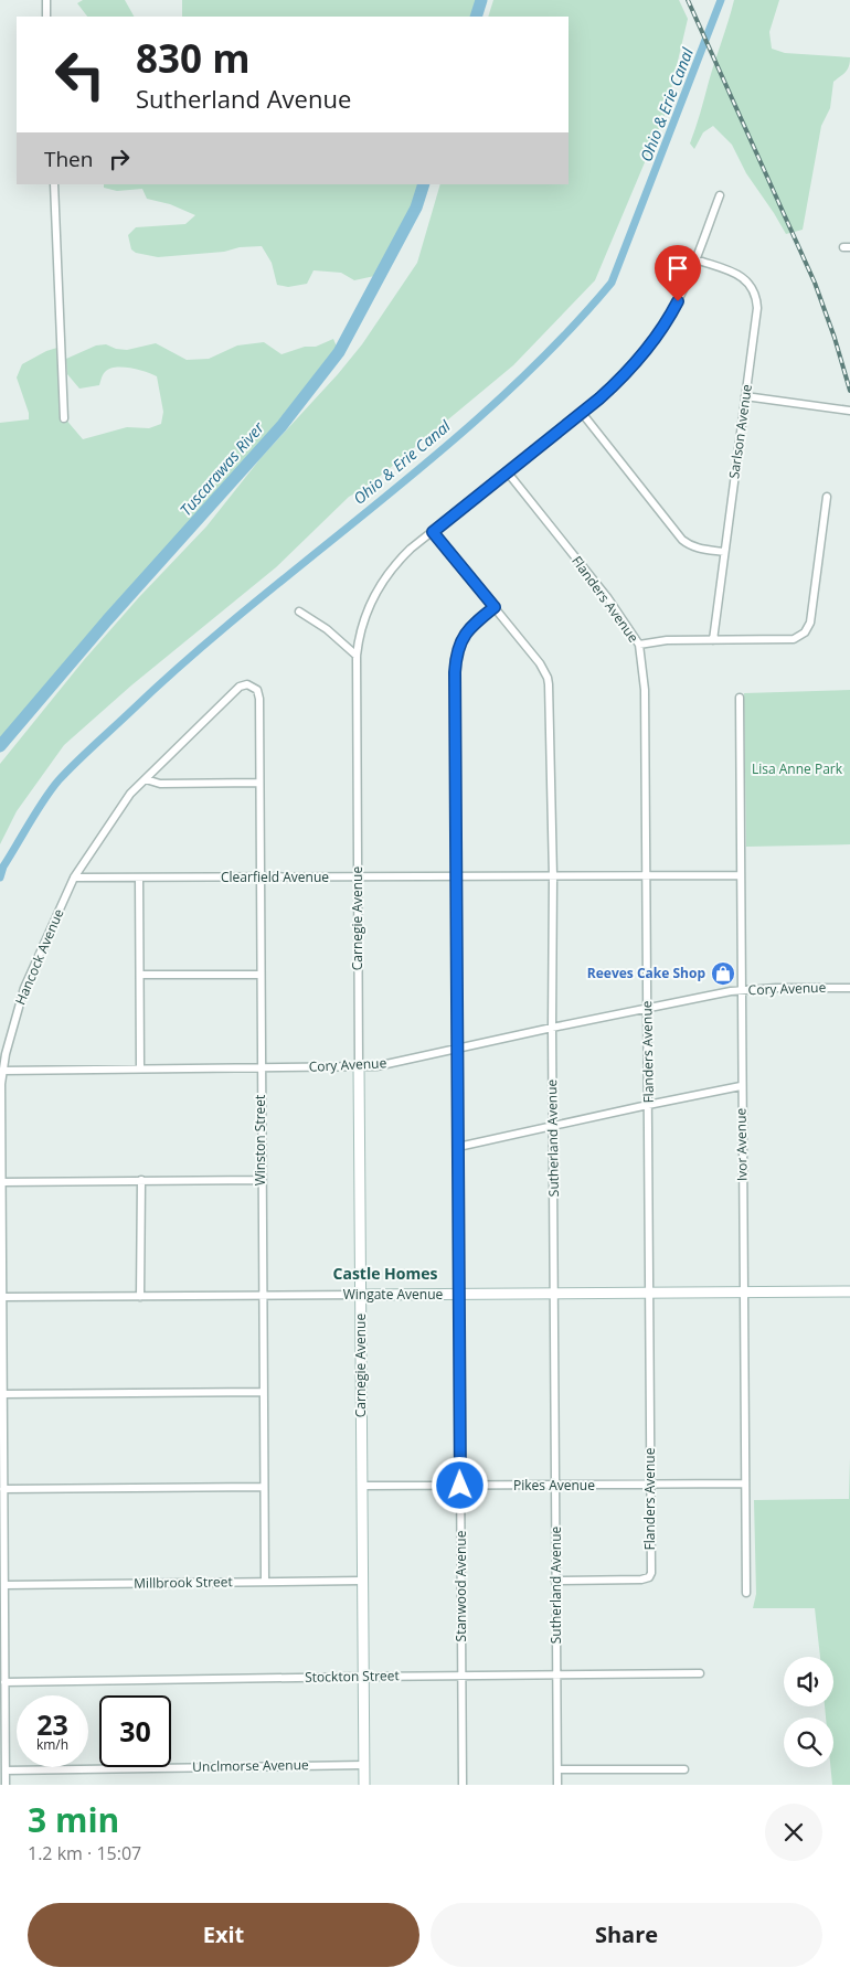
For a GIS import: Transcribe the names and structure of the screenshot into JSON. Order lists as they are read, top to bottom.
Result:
{
  "streets": {
    "street": [
      "Sarlson Avenue",
      "Flanders Avenue",
      "Clearfield Avenue",
      "Carnegie Avenue",
      "Hancock Avenue",
      "Cory Avenue",
      "Sutherland Avenue",
      "Winston Street",
      "Ivor Avenue",
      "Wingate Avenue",
      "Pikes Avenue",
      "Millbrook Street",
      "Stanwood Avenue",
      "Stockton Street",
      "Unclmorse Avenue"
    ]
  },
  "crossings": [
    ["Sarlson Avenue", "Carnegie Avenue"],
    ["Flanders Avenue", "Clearfield Avenue"],
    ["Flanders Avenue", "Carnegie Avenue"],
    ["Flanders Avenue", "Cory Avenue"],
    ["Flanders Avenue", "Sutherland Avenue"],
    ["Flanders Avenue", "Wingate Avenue"],
    ["Flanders Avenue", "Pikes Avenue"],
    ["Clearfield Avenue", "Carnegie Avenue"],
    ["Clearfield Avenue", "Hancock Avenue"],
    ["Clearfield Avenue", "Sutherland Avenue"],
    ["Clearfield Avenue", "Winston Street"],
    ["Clearfield Avenue", "Ivor Avenue"],
    ["Clearfield Avenue", "Stanwood Avenue"],
    ["Carnegie Avenue", "Cory Avenue"],
    ["Carnegie Avenue", "Sutherland Avenue"],
    ["Carnegie Avenue", "Wingate Avenue"],
    ["Carnegie Avenue", "Pikes Avenue"],
    ["Carnegie Avenue", "Millbrook Street"],
    ["Carnegie Avenue", "Stockton Street"],
    ["Carnegie Avenue", "Unclmorse Avenue"],
    ["Hancock Avenue", "Cory Avenue"],
    ["Hancock Avenue", "Winston Street"],
    ["Hancock Avenue", "Wingate Avenue"],
    ["Hancock Avenue", "Millbrook Street"],
    ["Hancock Avenue", "Stockton Street"],
    ["Hancock Avenue", "Unclmorse Avenue"],
    ["Cory Avenue", "Sutherland Avenue"],
    ["Cory Avenue", "Winston Street"],
    ["Cory Avenue", "Ivor Avenue"],
    ["Cory Avenue", "Stanwood Avenue"],
    ["Sutherland Avenue", "Wingate Avenue"],
    ["Sutherland Avenue", "Pikes Avenue"],
    ["Sutherland Avenue", "Stanwood Avenue"],
    ["Sutherland Avenue", "Stockton Street"],
    ["Winston Street", "Wingate Avenue"],
    ["Winston Street", "Millbrook Street"],
    ["Ivor Avenue", "Wingate Avenue"],
    ["Ivor Avenue", "Pikes Avenue"],
    ["Wingate Avenue", "Stanwood Avenue"],
    ["Pikes Avenue", "Stanwood Avenue"],
    ["Stanwood Avenue", "Stockton Street"]
  ],
  "districts": ["Castle Homes"],
  "water": ["Ohio & Erie Canal", "Tuscarawas River"],
  "parks": ["Lisa Anne Park"],
  "places": {
    "shop": ["Reeves Cake Shop"]
  },
  "page": {
    "turn": ["830 m", "Sutherland Avenue"],
    "then": "Then",
    "speed": "23 km/h",
    "limit": "30",
    "heading": ["3 min", "1.2 km · 15:07"],
    "buttons": ["Exit", "Share"]
  }
}
